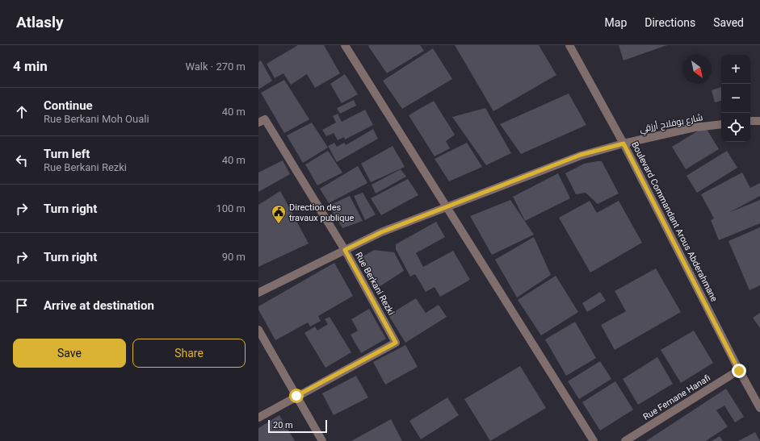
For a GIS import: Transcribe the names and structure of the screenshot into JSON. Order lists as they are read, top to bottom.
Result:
{
  "streets": {
    "street": [
      "شارع بوفلاح أرزقي",
      "Boulevard Commandant Arous Abderahmane",
      "Rue Berkani Rezki",
      "Rue Fernane Hanafi"
    ]
  },
  "crossings": [
    ["شارع بوفلاح أرزقي", "Boulevard Commandant Arous Abderahmane"],
    ["شارع بوفلاح أرزقي", "Rue Berkani Rezki"],
    ["Boulevard Commandant Arous Abderahmane", "Rue Fernane Hanafi"]
  ],
  "places": {
    "public building": ["Direction des travaux publique"]
  },
  "scale_bar": "20 m",
  "north": "bottom right",
  "page": {
    "header": "Atlasly",
    "nav": ["Map", "Directions", "Saved"],
    "heading": ["4 min", "Walk · 270 m"],
    "map_buttons": ["+", "−"],
    "list": [
      ["Continue", "Rue Berkani Moh Ouali", "40 m"],
      ["Turn left", "Rue Berkani Rezki", "40 m"],
      ["Turn right", "100 m"],
      ["Turn right", "90 m"],
      "Arrive at destination"
    ],
    "buttons": ["Save", "Share"],
    "scale": "20 m"
  }
}
